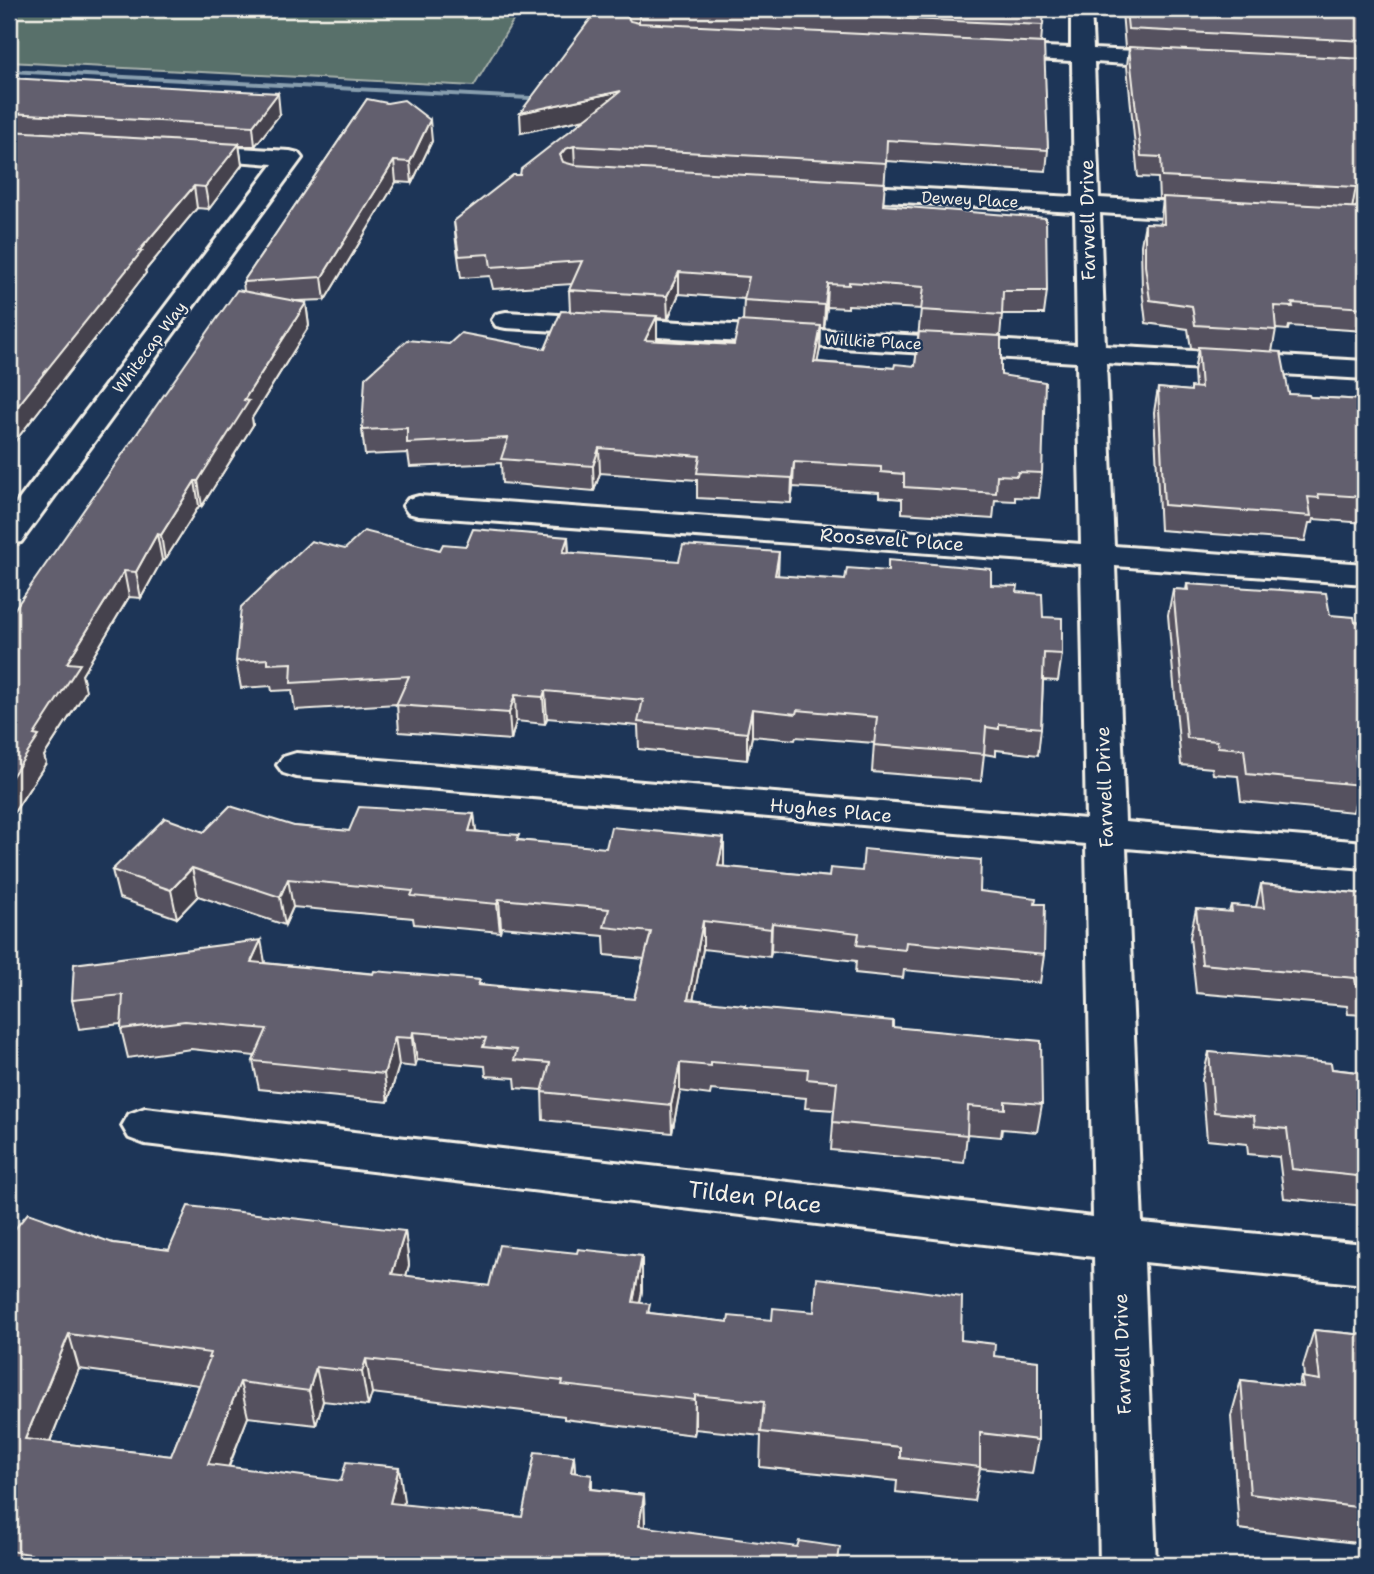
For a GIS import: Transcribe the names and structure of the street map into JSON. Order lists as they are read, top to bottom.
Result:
{
  "streets": {
    "street": [
      "Dewey Place",
      "Farwell Drive",
      "Willkie Place",
      "Whitecap Way",
      "Roosevelt Place",
      "Hughes Place",
      "Tilden Place"
    ]
  },
  "crossings": [
    ["Dewey Place", "Farwell Drive"],
    ["Farwell Drive", "Willkie Place"],
    ["Farwell Drive", "Roosevelt Place"],
    ["Farwell Drive", "Hughes Place"],
    ["Farwell Drive", "Tilden Place"]
  ]
}
